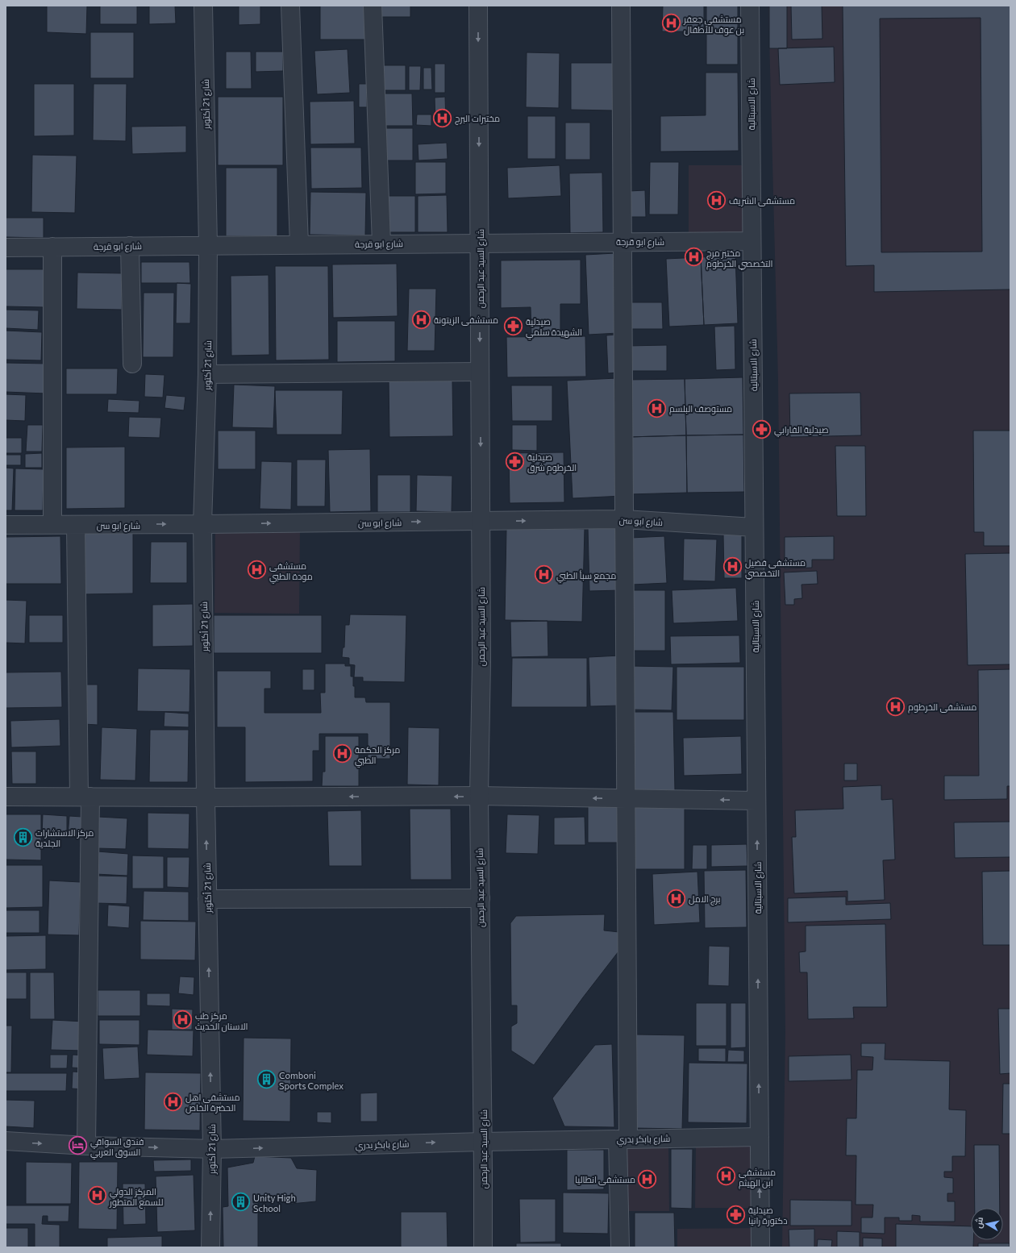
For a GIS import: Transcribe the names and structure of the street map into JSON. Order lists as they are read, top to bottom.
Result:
{
  "streets": {
    "street": [
      "شارع 21 أكتوبر",
      "شارع الاسبتالية",
      "شارع ابو قرجة",
      "شارع السيد عبد الرحمن",
      "شارع ابو سن",
      "شارع بابكر بدري"
    ]
  },
  "crossings": [
    ["شارع 21 أكتوبر", "شارع ابو قرجة"],
    ["شارع 21 أكتوبر", "شارع ابو سن"],
    ["شارع 21 أكتوبر", "شارع بابكر بدري"],
    ["شارع الاسبتالية", "شارع ابو قرجة"],
    ["شارع الاسبتالية", "شارع ابو سن"],
    ["شارع الاسبتالية", "شارع بابكر بدري"],
    ["شارع ابو قرجة", "شارع السيد عبد الرحمن"],
    ["شارع السيد عبد الرحمن", "شارع ابو سن"],
    ["شارع السيد عبد الرحمن", "شارع بابكر بدري"]
  ],
  "one_way": ["شارع بابكر بدري"],
  "places": {
    "hospital": [
      "مستشفى جعفر بن عوف للأطفال",
      "مختبرات البرج",
      "مستشفى الشريف",
      "مختبر مرج التخصصي الخرطوم",
      "مستشفى الزيتونة",
      "مستوصف البلسم",
      "مستشفى فضيل التخصصي",
      "مستشفى مودة الطبي",
      "مجمع سبأ الطبي",
      "مستشفى الخرطوم",
      "مركز الحكمة الطبي",
      "برج الامل",
      "مركز طب الاسنان الحديث",
      "مستشفى اهل الحضرة الخاص",
      "مستشفى ابن الهيثم",
      "مستشفى انطاليا",
      "المركز الدولي للسمع المتطور"
    ],
    "pharmacy": [
      "صيدلية الشهيدة سلمي",
      "صيدلية الفارابي",
      "صيدلية الخرطوم شرق",
      "صيدلية دكتورة رانيا"
    ],
    "building": ["مركز الاستشارات الجلدية", "Comboni Sports Complex", "Unity High School"],
    "hotel": ["فندق السواقي السوق العربي"]
  },
  "north": "left"
}
